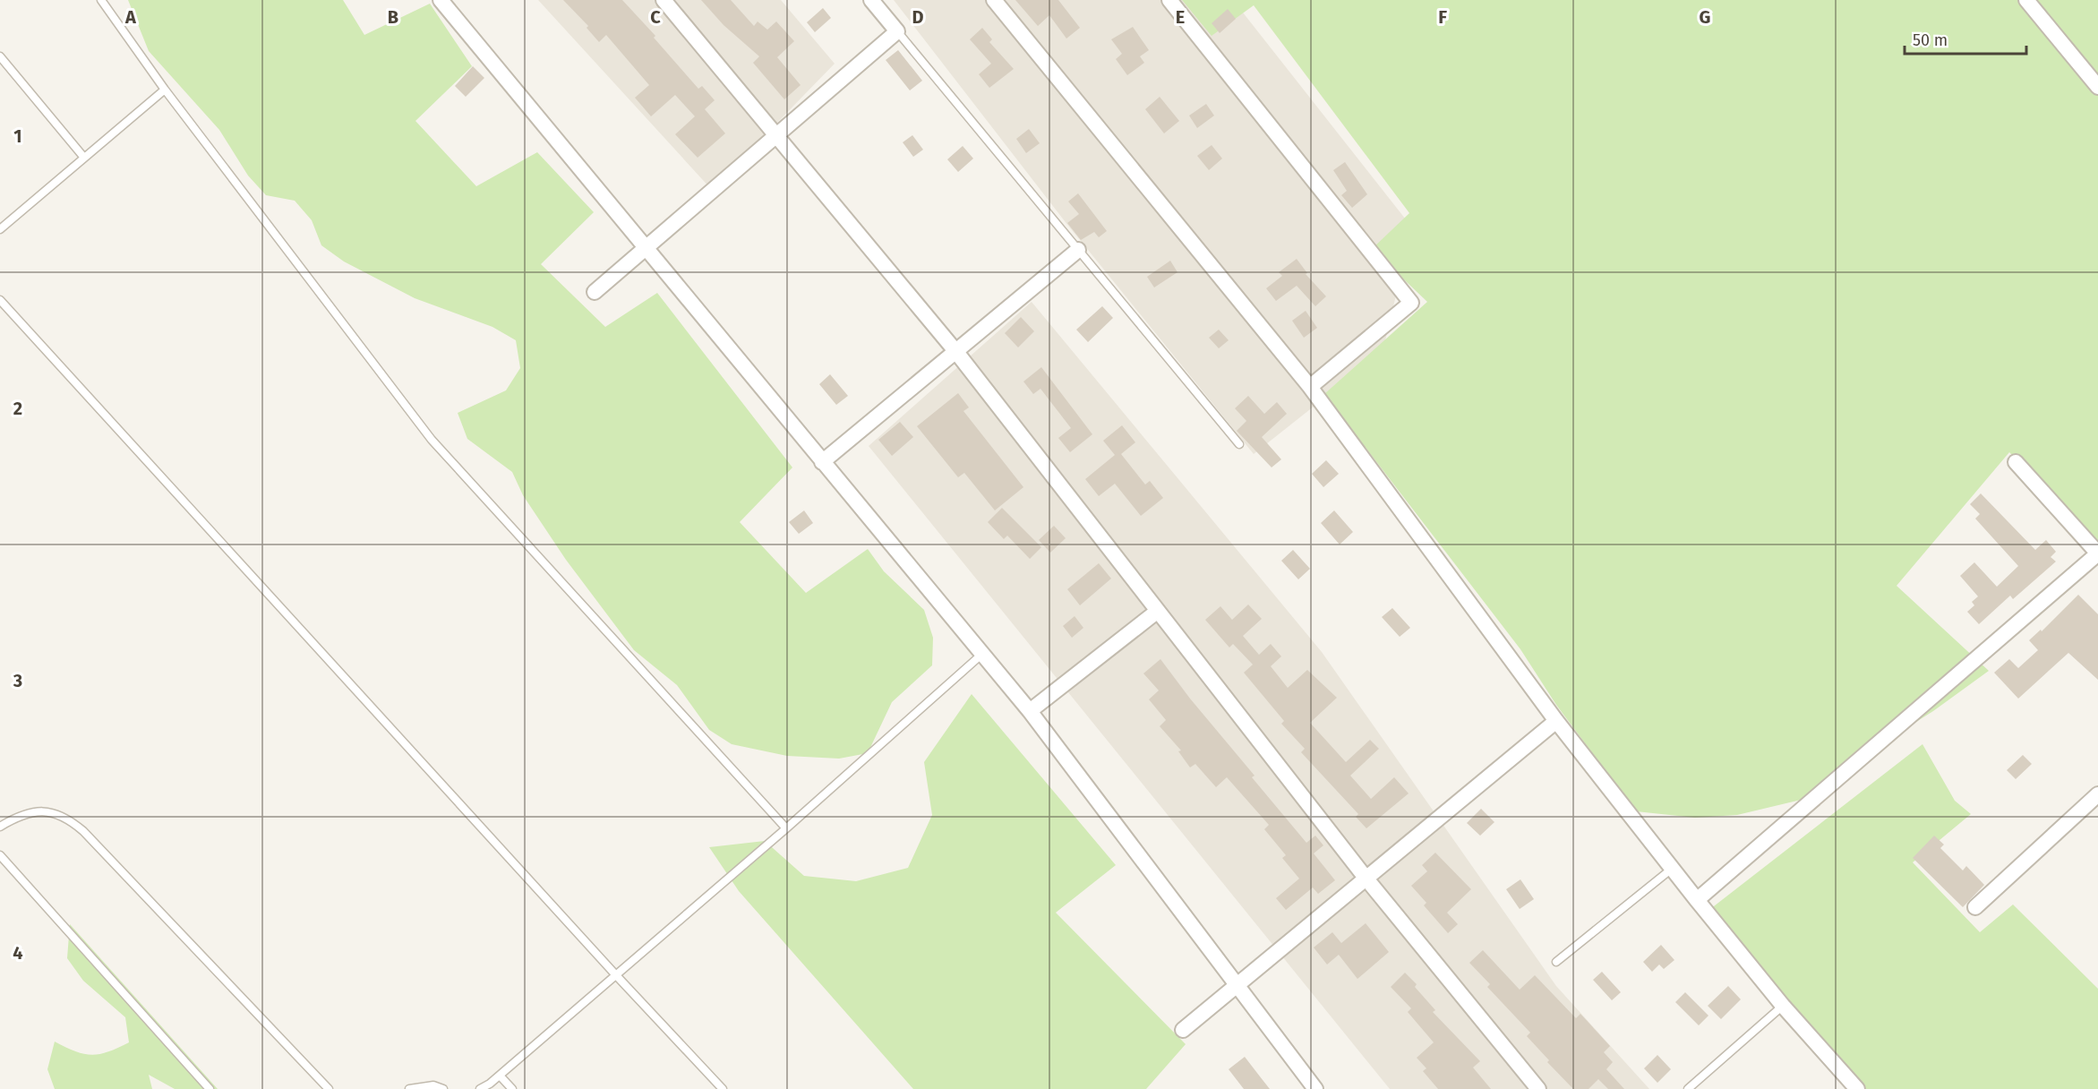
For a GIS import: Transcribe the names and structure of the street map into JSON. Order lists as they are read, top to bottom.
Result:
{
  "scale_bar": "50 m",
  "grid": {
    "columns": [
      "A",
      "B",
      "C",
      "D",
      "E",
      "F",
      "G"
    ],
    "rows": [
      "1",
      "2",
      "3",
      "4"
    ]
  }
}
